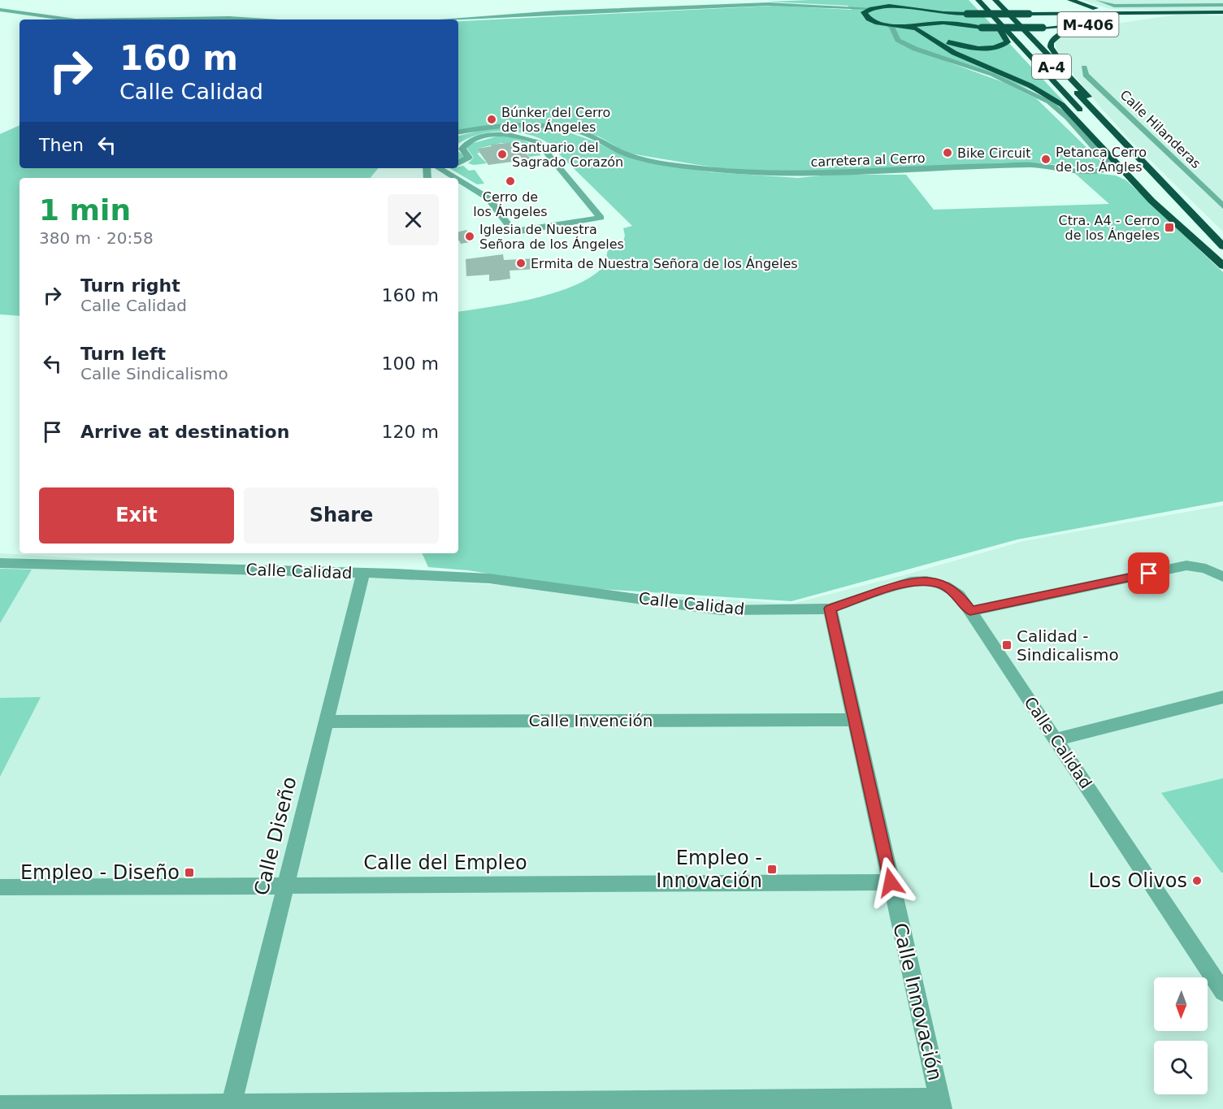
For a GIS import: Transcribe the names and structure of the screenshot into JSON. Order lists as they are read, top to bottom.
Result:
{
  "streets": {
    "highway": ["M-406", "A-4"],
    "street": [
      "Calle Hilanderas",
      "carretera al Cerro",
      "Calle Calidad",
      "Calle Invención",
      "Calle Diseño",
      "Calle del Empleo",
      "Calle Innovación"
    ]
  },
  "crossings": [
    ["Calle Calidad", "Calle Diseño"],
    ["Calle Calidad", "Calle Innovación"],
    ["Calle Invención", "Calle Diseño"],
    ["Calle Invención", "Calle Innovación"],
    ["Calle Diseño", "Calle del Empleo"],
    ["Calle del Empleo", "Calle Innovación"]
  ],
  "places": {
    "other": [
      "Búnker del Cerro de los Ángeles",
      "Bike Circuit",
      "Santuario del Sagrado Corazón",
      "Petanca Cerro de los Ángles",
      "Cerro de los Ángeles",
      "Iglesia de Nuestra Señora de los Ángeles",
      "Ermita de Nuestra Señora de los Ángeles",
      "Los Olivos"
    ],
    "transit": [
      "Ctra. A4 - Cerro de los Ángeles",
      "Calidad - Sindicalismo",
      "Empleo - Innovación",
      "Empleo - Diseño"
    ]
  },
  "north": "bottom",
  "page": {
    "turn": ["160 m", "Calle Calidad"],
    "then": "Then",
    "heading": ["1 min", "380 m · 20:58"],
    "list": [
      {
        "name": "Turn right",
        "note": "Calle Calidad",
        "value": "160 m"
      },
      {
        "name": "Turn left",
        "note": "Calle Sindicalismo",
        "value": "100 m"
      },
      {
        "name": "Arrive at destination",
        "value": "120 m"
      }
    ],
    "buttons": ["Exit", "Share"]
  }
}
